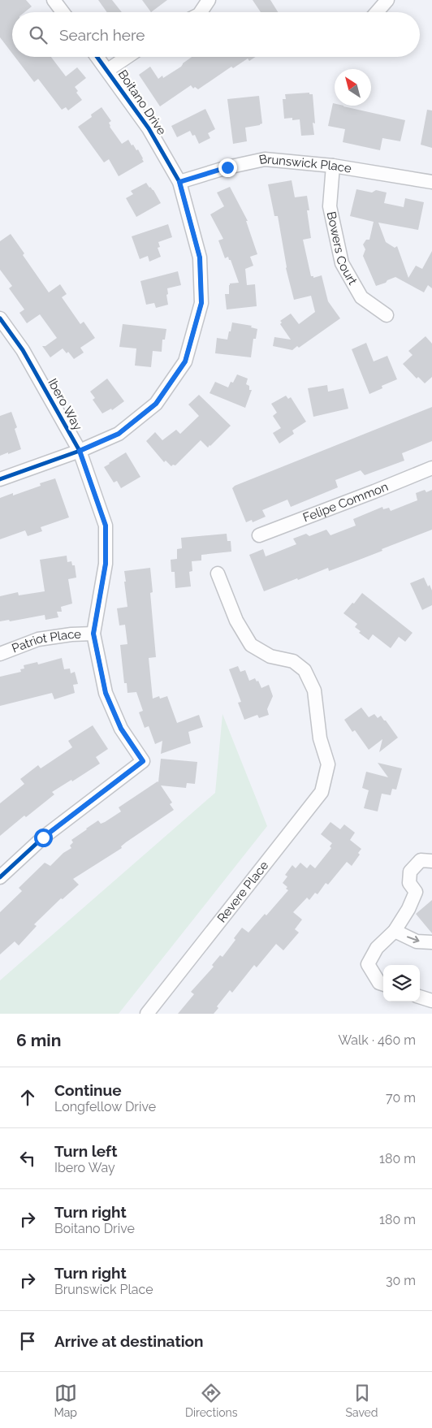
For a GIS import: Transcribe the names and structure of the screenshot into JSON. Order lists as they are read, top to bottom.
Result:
{
  "streets": {
    "street": [
      "Boitano Drive",
      "Brunswick Place",
      "Bowers Court",
      "Ibero Way",
      "Felipe Common",
      "Patriot Place",
      "Revere Place"
    ]
  },
  "crossings": [
    ["Boitano Drive", "Brunswick Place"],
    ["Boitano Drive", "Ibero Way"],
    ["Brunswick Place", "Bowers Court"],
    ["Ibero Way", "Patriot Place"]
  ],
  "north": "top left",
  "page": {
    "search": "Search here",
    "heading": ["6 min", "Walk · 460 m"],
    "list": [
      ["Continue", "Longfellow Drive", "70 m"],
      ["Turn left", "Ibero Way", "180 m"],
      ["Turn right", "Boitano Drive", "180 m"],
      ["Turn right", "Brunswick Place", "30 m"],
      "Arrive at destination"
    ],
    "nav": ["Map", "Directions", "Saved"]
  }
}
